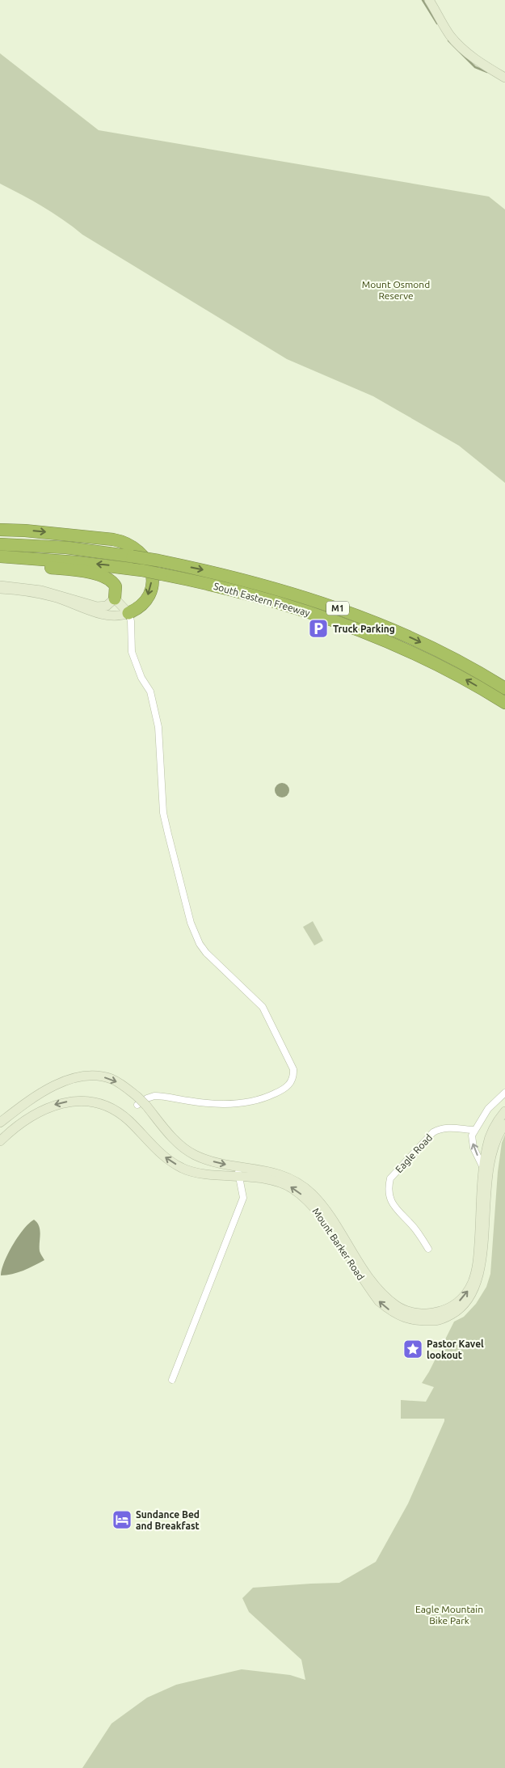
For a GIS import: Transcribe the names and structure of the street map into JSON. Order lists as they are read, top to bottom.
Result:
{
  "streets": {
    "highway": ["South Eastern Freeway", "M1"],
    "main road": ["Mount Barker Road"],
    "street": ["Eagle Road"]
  },
  "parks": ["Mount Osmond Reserve", "Eagle Mountain Bike Park"],
  "places": {
    "parking": ["Truck Parking"],
    "place": ["Pastor Kavel lookout"],
    "hotel": ["Sundance Bed and Breakfast"]
  }
}
